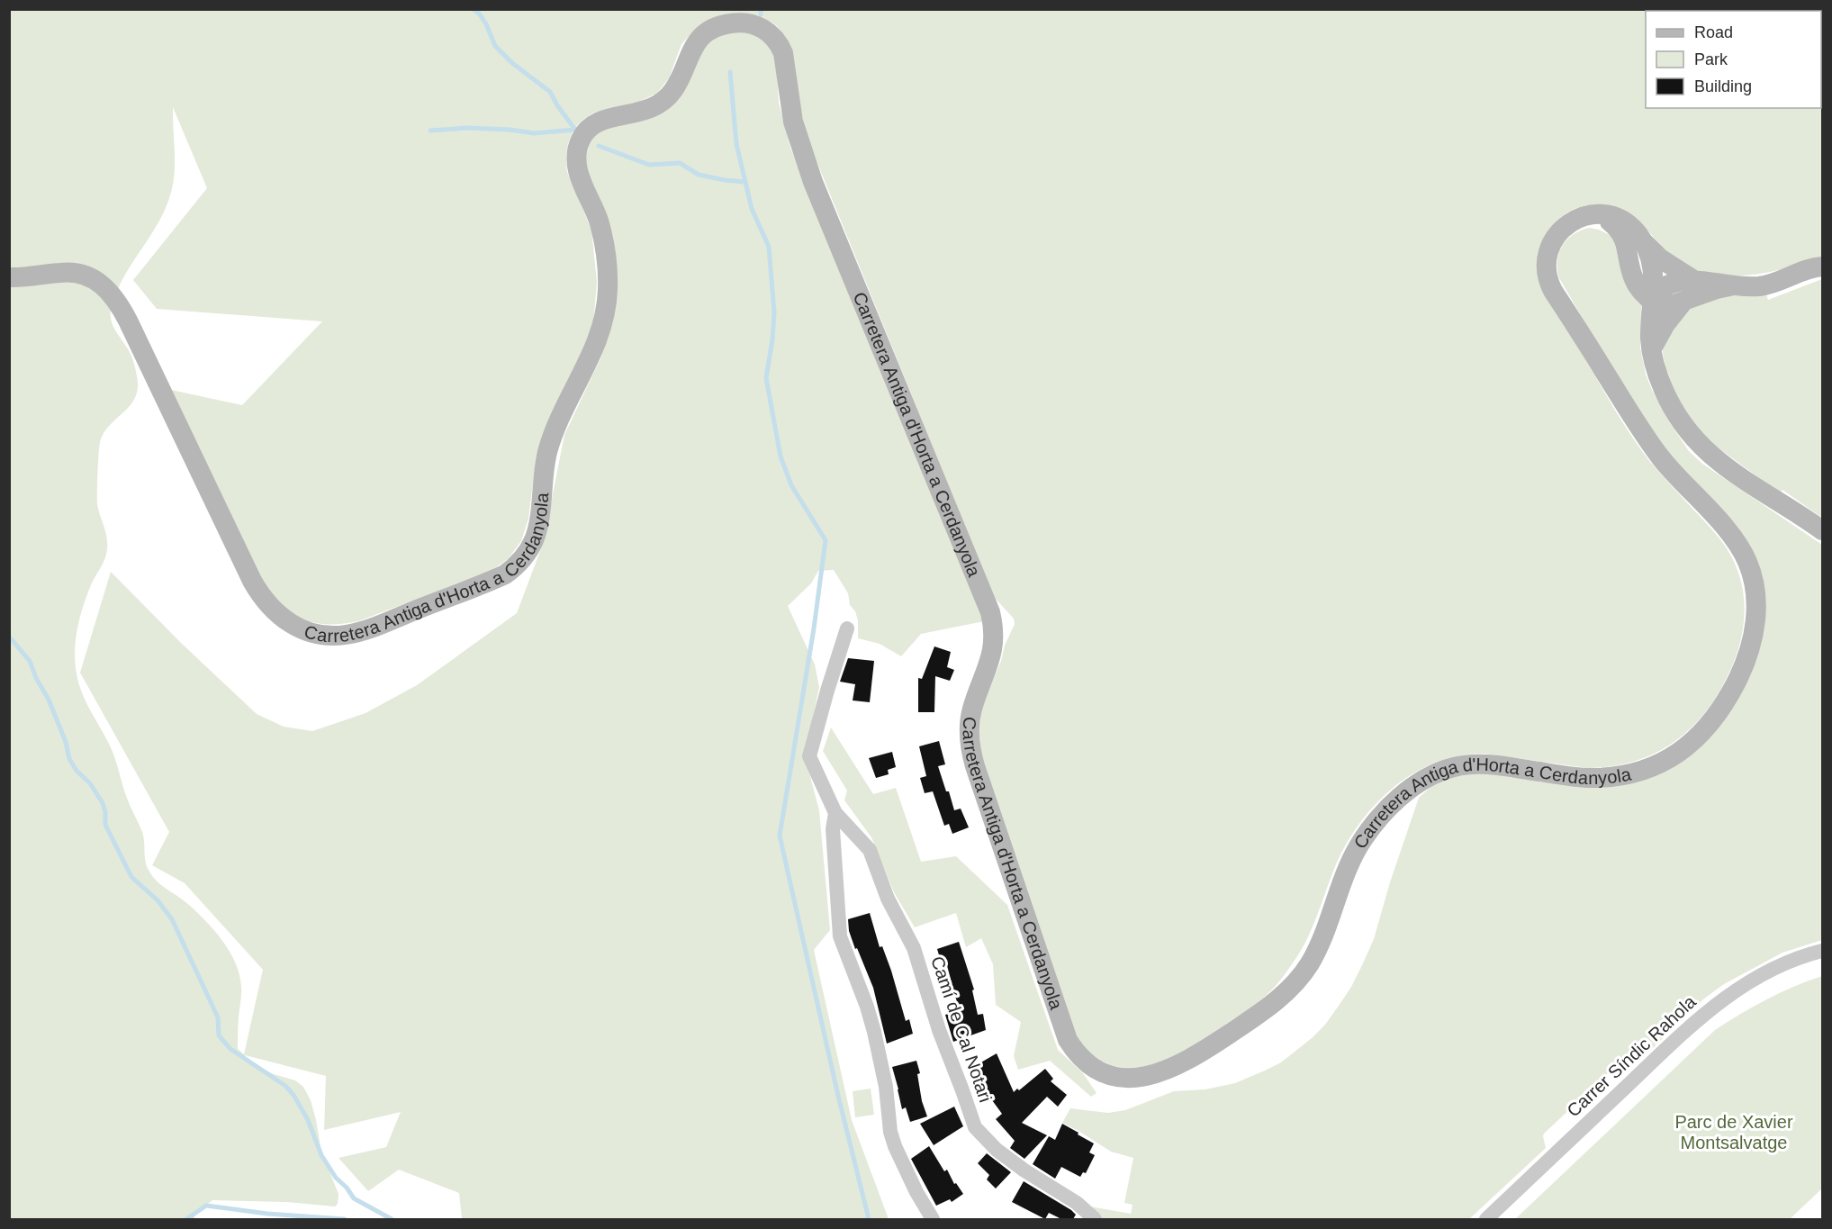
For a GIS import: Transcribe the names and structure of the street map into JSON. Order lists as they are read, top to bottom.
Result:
{
  "streets": {
    "street": ["Carretera Antiga d'Horta a Cerdanyola", "Camí de Cal Notari", "Carrer Síndic Rahola"]
  },
  "parks": ["Parc de Xavier Montsalvatge"],
  "legend": ["Road", "Park", "Building"]
}
